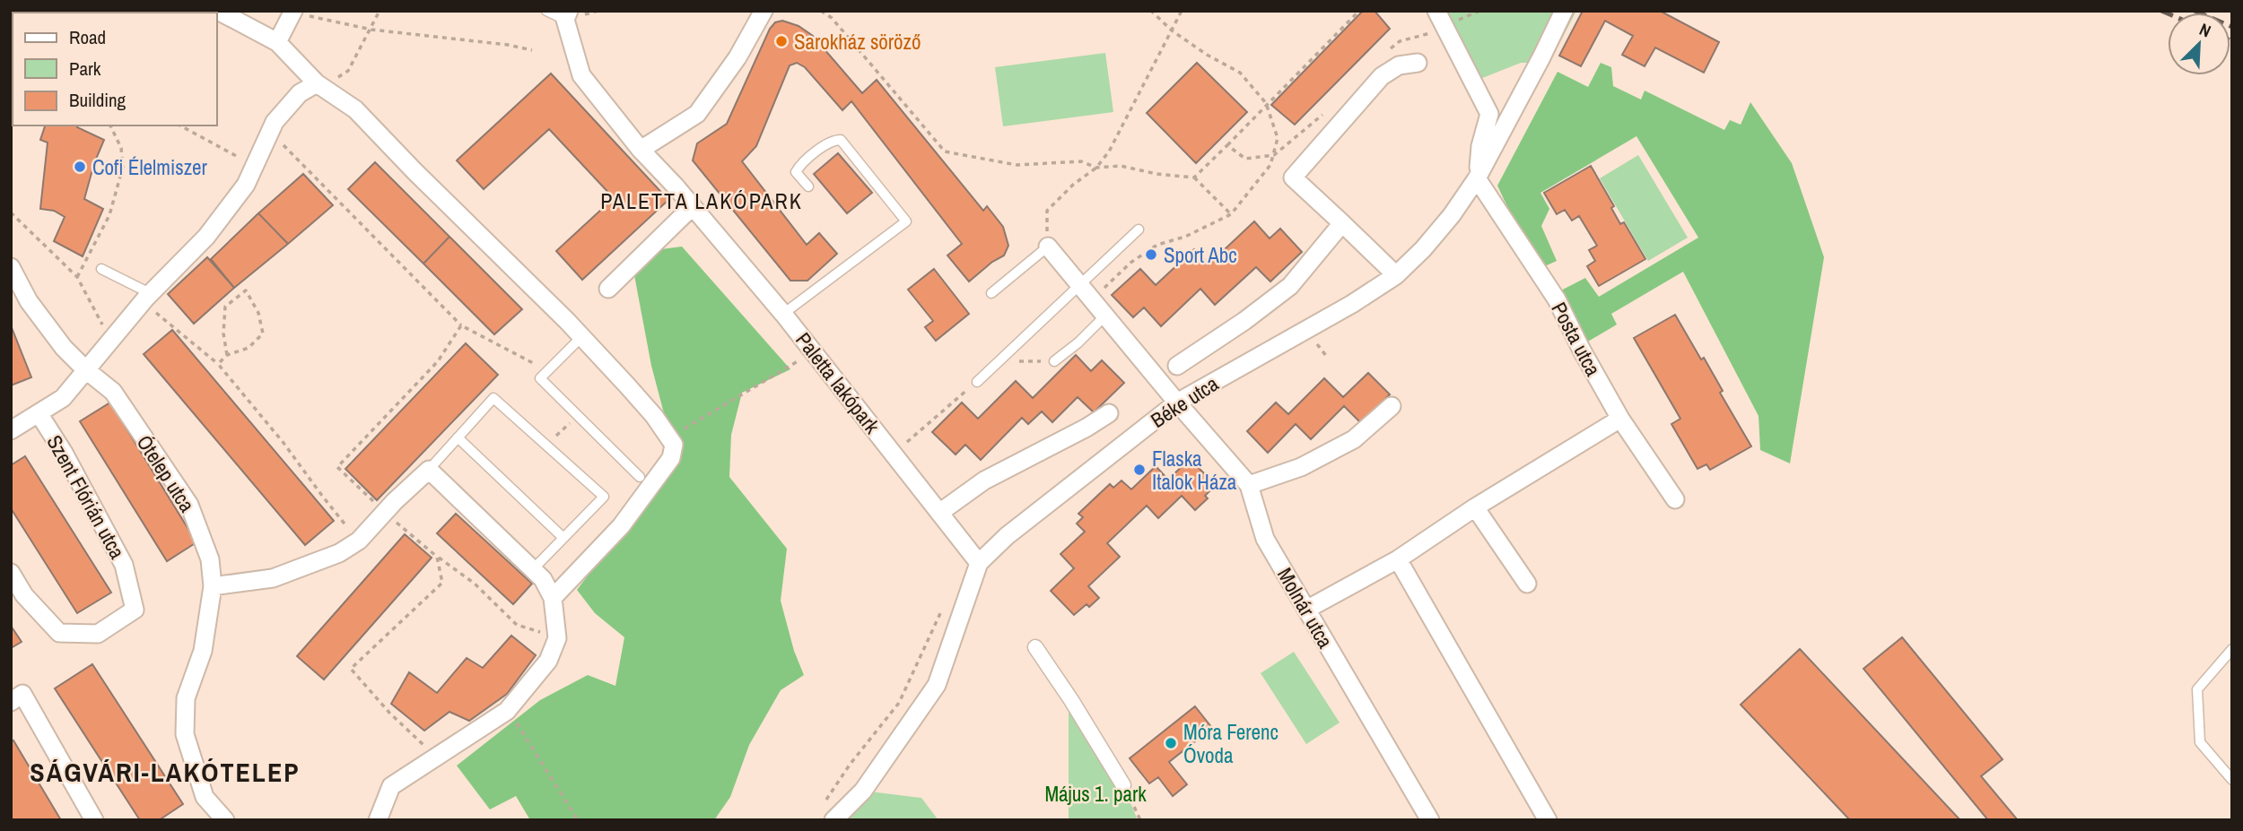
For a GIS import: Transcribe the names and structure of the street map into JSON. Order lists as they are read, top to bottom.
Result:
{
  "streets": {
    "street": [
      "Posta utca",
      "Paletta lakópark",
      "Béke utca",
      "Ótelep utca",
      "Szent Flórián utca",
      "Molnár utca"
    ]
  },
  "crossings": [
    ["Posta utca", "Béke utca"],
    ["Paletta lakópark", "Béke utca"],
    ["Béke utca", "Molnár utca"],
    ["Ótelep utca", "Szent Flórián utca"]
  ],
  "districts": ["PALETTA LAKÓPARK", "SÁGVÁRI-LAKÓTELEP"],
  "parks": ["Május 1. park"],
  "places": [
    "Sarokház söröző",
    "Cofi Élelmiszer",
    "Sport Abc",
    "Flaska Italok Háza",
    "Móra Ferenc Óvoda"
  ],
  "legend": ["Road", "Park", "Building"],
  "north": "top right"
}
